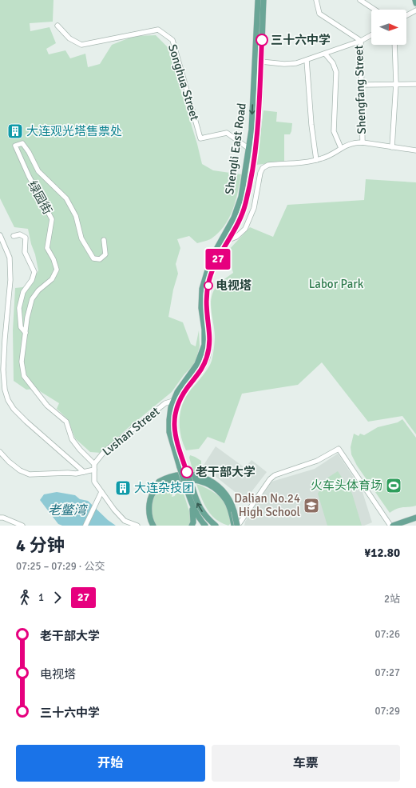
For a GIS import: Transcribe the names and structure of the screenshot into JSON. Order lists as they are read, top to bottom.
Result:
{
  "streets": {
    "main road": ["Shengli East Road"],
    "street": [
      "Songhua Street",
      "Shengfang Street",
      "绿园街",
      "Lvshan Street"
    ]
  },
  "crossings": [
    ["Songhua Street", "Shengli East Road"],
    ["Shengli East Road", "Lvshan Street"],
    ["绿园街", "Lvshan Street"]
  ],
  "water": ["老鳖湾"],
  "parks": ["Labor Park"],
  "places": {
    "other": ["三十六中学", "电视塔", "老干部大学"],
    "building": ["大连观光塔售票处", "大连杂技团"],
    "sports": ["火车头体育场"],
    "school or university": ["Dalian No.24 High School"]
  },
  "lines": ["bus line 27"],
  "north": "right",
  "page": {
    "on_map": "27",
    "heading": ["4 分钟", "07:25 – 07:29 · 公交", "¥12.80"],
    "legs": ["1", "27", "2站"],
    "list": [
      {
        "name": "老干部大学",
        "value": "07:26"
      },
      {
        "name": "电视塔",
        "value": "07:27"
      },
      {
        "name": "三十六中学",
        "value": "07:29"
      }
    ],
    "buttons": ["开始", "车票"]
  }
}
